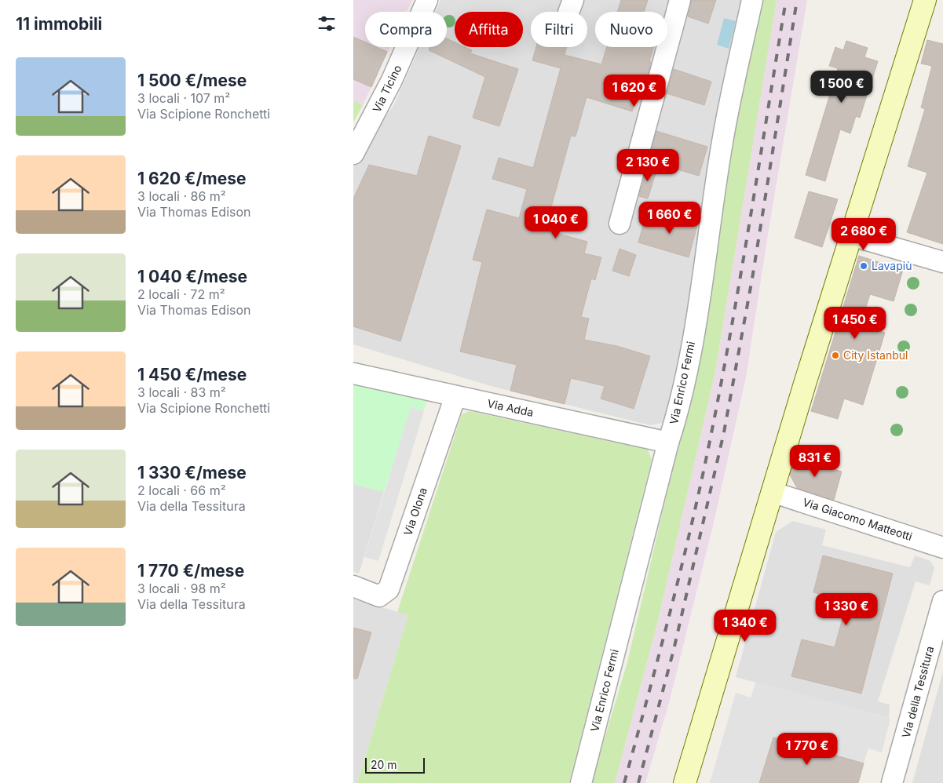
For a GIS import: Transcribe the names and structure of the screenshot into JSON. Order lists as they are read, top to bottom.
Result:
{
  "streets": {
    "street": [
      "Via Ticino",
      "Via Enrico Fermi",
      "Via Adda",
      "Via Olona",
      "Via Giacomo Matteotti",
      "Via della Tessitura"
    ]
  },
  "crossings": [
    ["Via Enrico Fermi", "Via Adda"],
    ["Via Adda", "Via Olona"]
  ],
  "places": ["Lavapiù", "City Istanbul"],
  "scale_bar": "20 m",
  "page": {
    "heading": "11 immobili",
    "chip": [
      "Compra",
      "Affitta",
      "Filtri",
      "Nuovo"
    ],
    "list": [
      {
        "name": "1 500 €/mese",
        "note": "3 locali · 107 m² · Via Scipione Ronchetti"
      },
      {
        "name": "1 620 €/mese",
        "note": "3 locali · 86 m² · Via Thomas Edison"
      },
      {
        "name": "1 040 €/mese",
        "note": "2 locali · 72 m² · Via Thomas Edison"
      },
      {
        "name": "1 450 €/mese",
        "note": "3 locali · 83 m² · Via Scipione Ronchetti"
      },
      {
        "name": "1 330 €/mese",
        "note": "2 locali · 66 m² · Via della Tessitura"
      },
      {
        "name": "1 770 €/mese",
        "note": "3 locali · 98 m² · Via della Tessitura"
      }
    ],
    "price": [
      "1 500 €",
      "1 620 €",
      "2 130 €",
      "1 660 €",
      "1 040 €",
      "2 680 €",
      "1 450 €",
      "831 €",
      "1 330 €",
      "1 340 €",
      "1 770 €"
    ],
    "scale": "20 m"
  }
}
